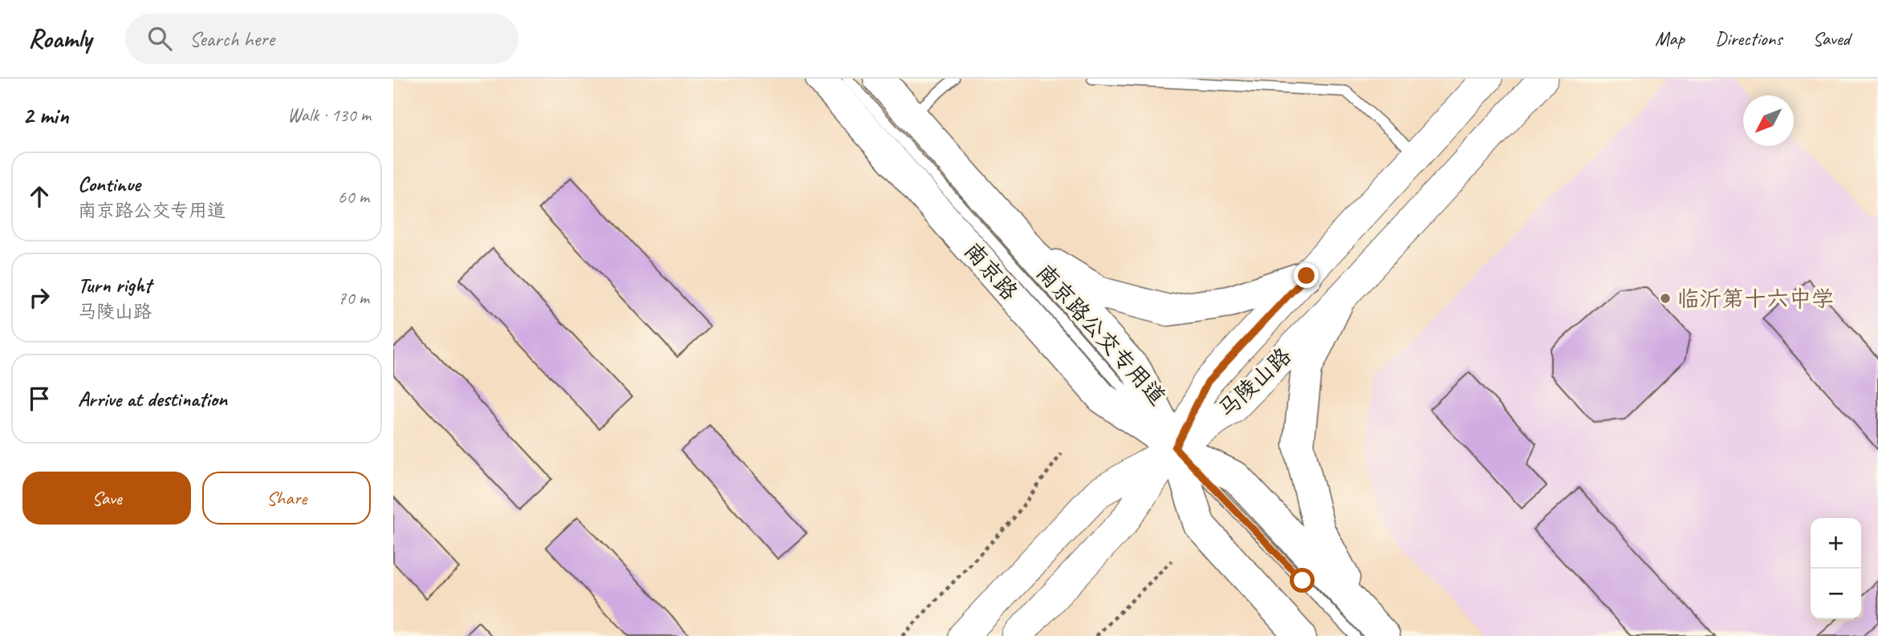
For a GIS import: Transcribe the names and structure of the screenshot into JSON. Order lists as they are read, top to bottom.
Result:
{
  "streets": {
    "highway": ["南京路"],
    "main road": ["马陵山路"],
    "lane": ["南京路公交专用道"]
  },
  "crossings": [
    ["南京路", "南京路公交专用道"],
    ["南京路", "马陵山路"],
    ["南京路公交专用道", "马陵山路"]
  ],
  "places": ["临沂第十六中学"],
  "north": "bottom left",
  "page": {
    "header": "Roamly",
    "search": "Search here",
    "nav": ["Map", "Directions", "Saved"],
    "heading": ["2 min", "Walk · 130 m"],
    "list": [
      ["Continue", "南京路公交专用道", "60 m"],
      ["Turn right", "马陵山路", "70 m"],
      "Arrive at destination"
    ],
    "buttons": ["Save", "Share"],
    "map_buttons": ["+", "−"]
  }
}
